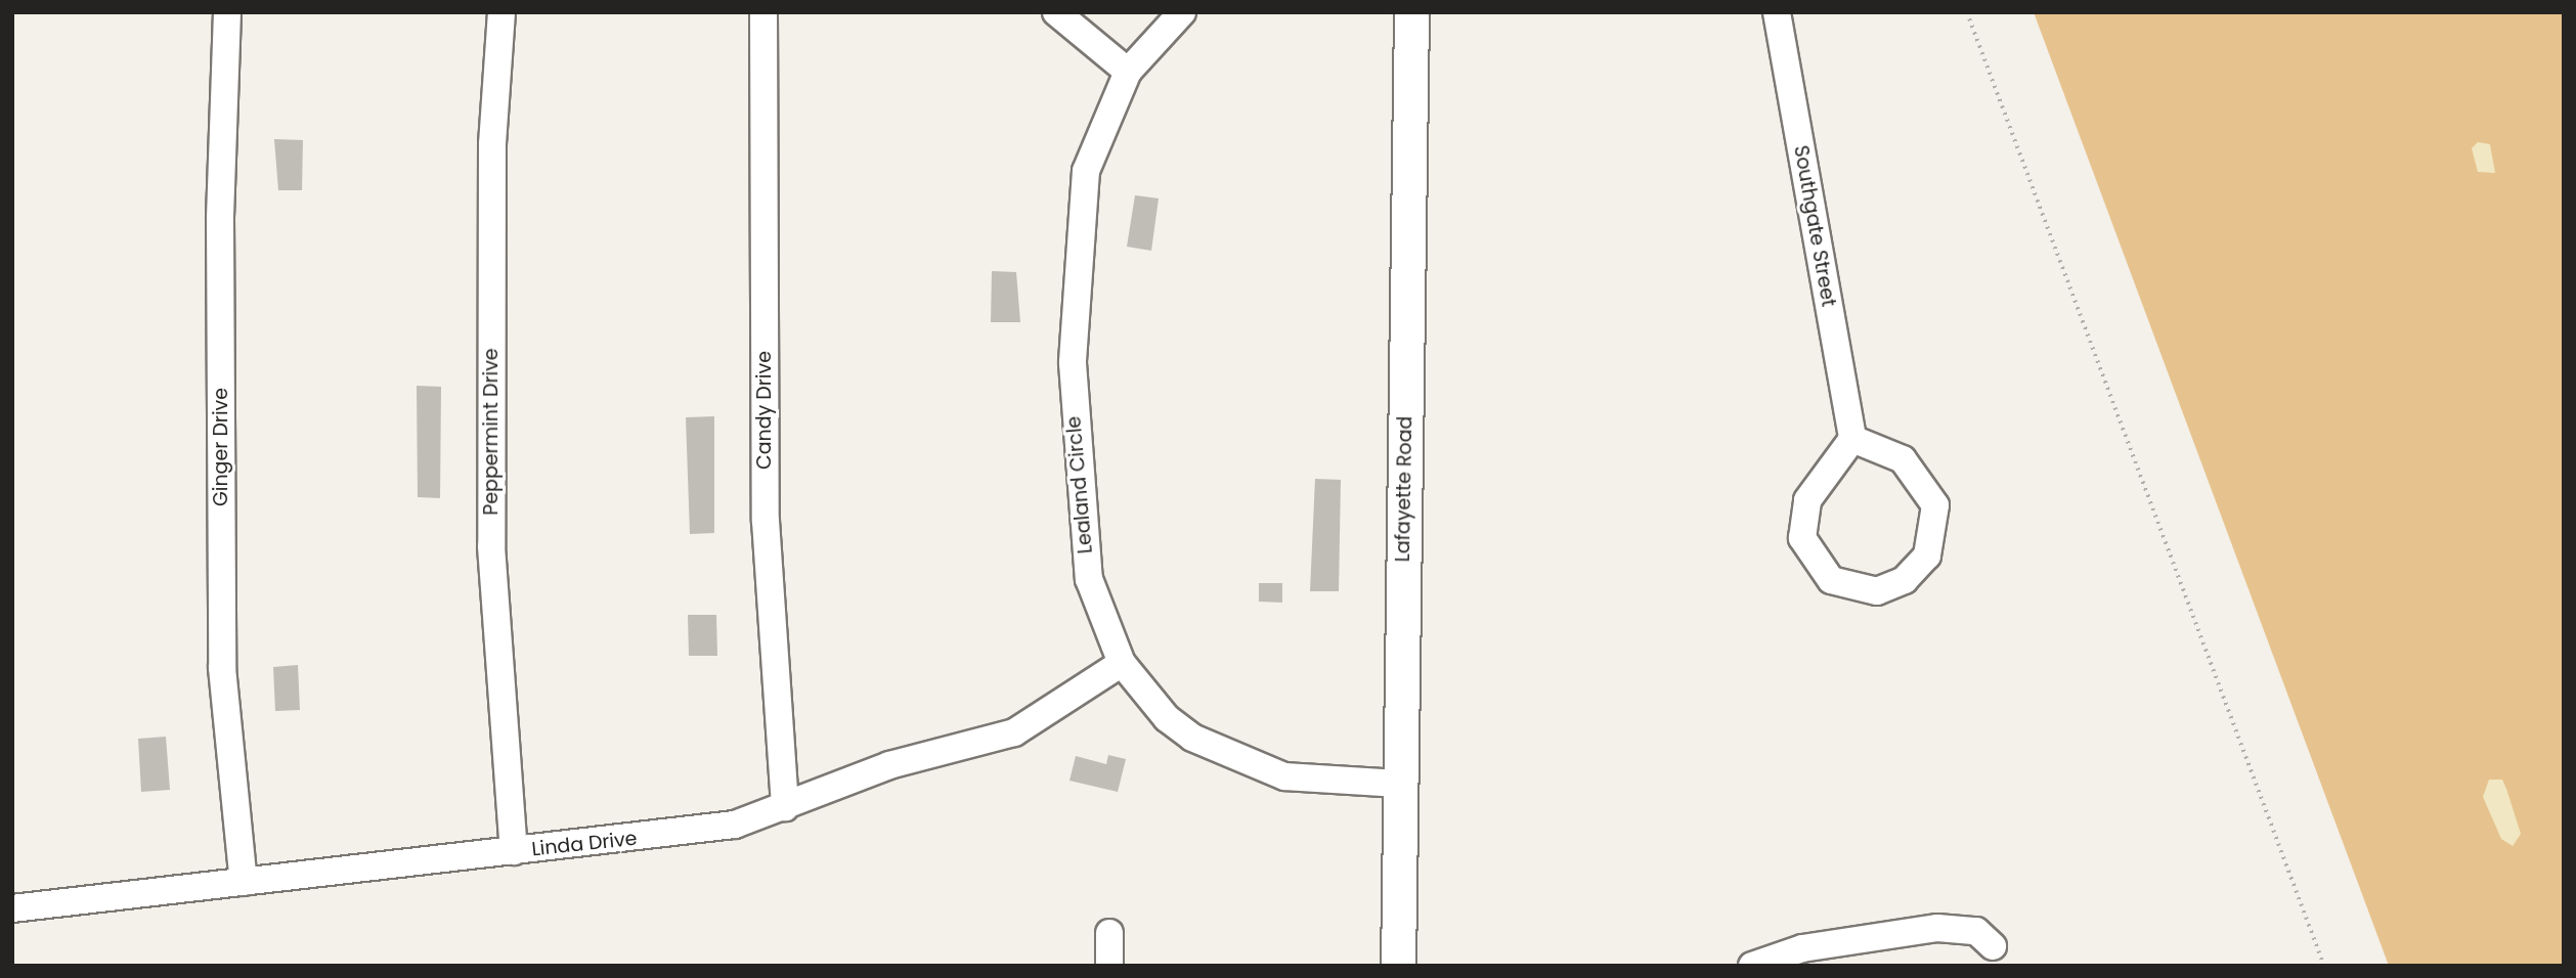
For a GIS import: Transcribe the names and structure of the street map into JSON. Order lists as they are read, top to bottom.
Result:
{
  "streets": {
    "main road": ["Lafayette Road"],
    "street": [
      "Southgate Street",
      "Candy Drive",
      "Peppermint Drive",
      "Ginger Drive",
      "Lealand Circle",
      "Linda Drive"
    ]
  },
  "crossings": [
    ["Candy Drive", "Linda Drive"],
    ["Peppermint Drive", "Linda Drive"],
    ["Ginger Drive", "Linda Drive"],
    ["Lealand Circle", "Lafayette Road"],
    ["Lealand Circle", "Linda Drive"]
  ]
}
